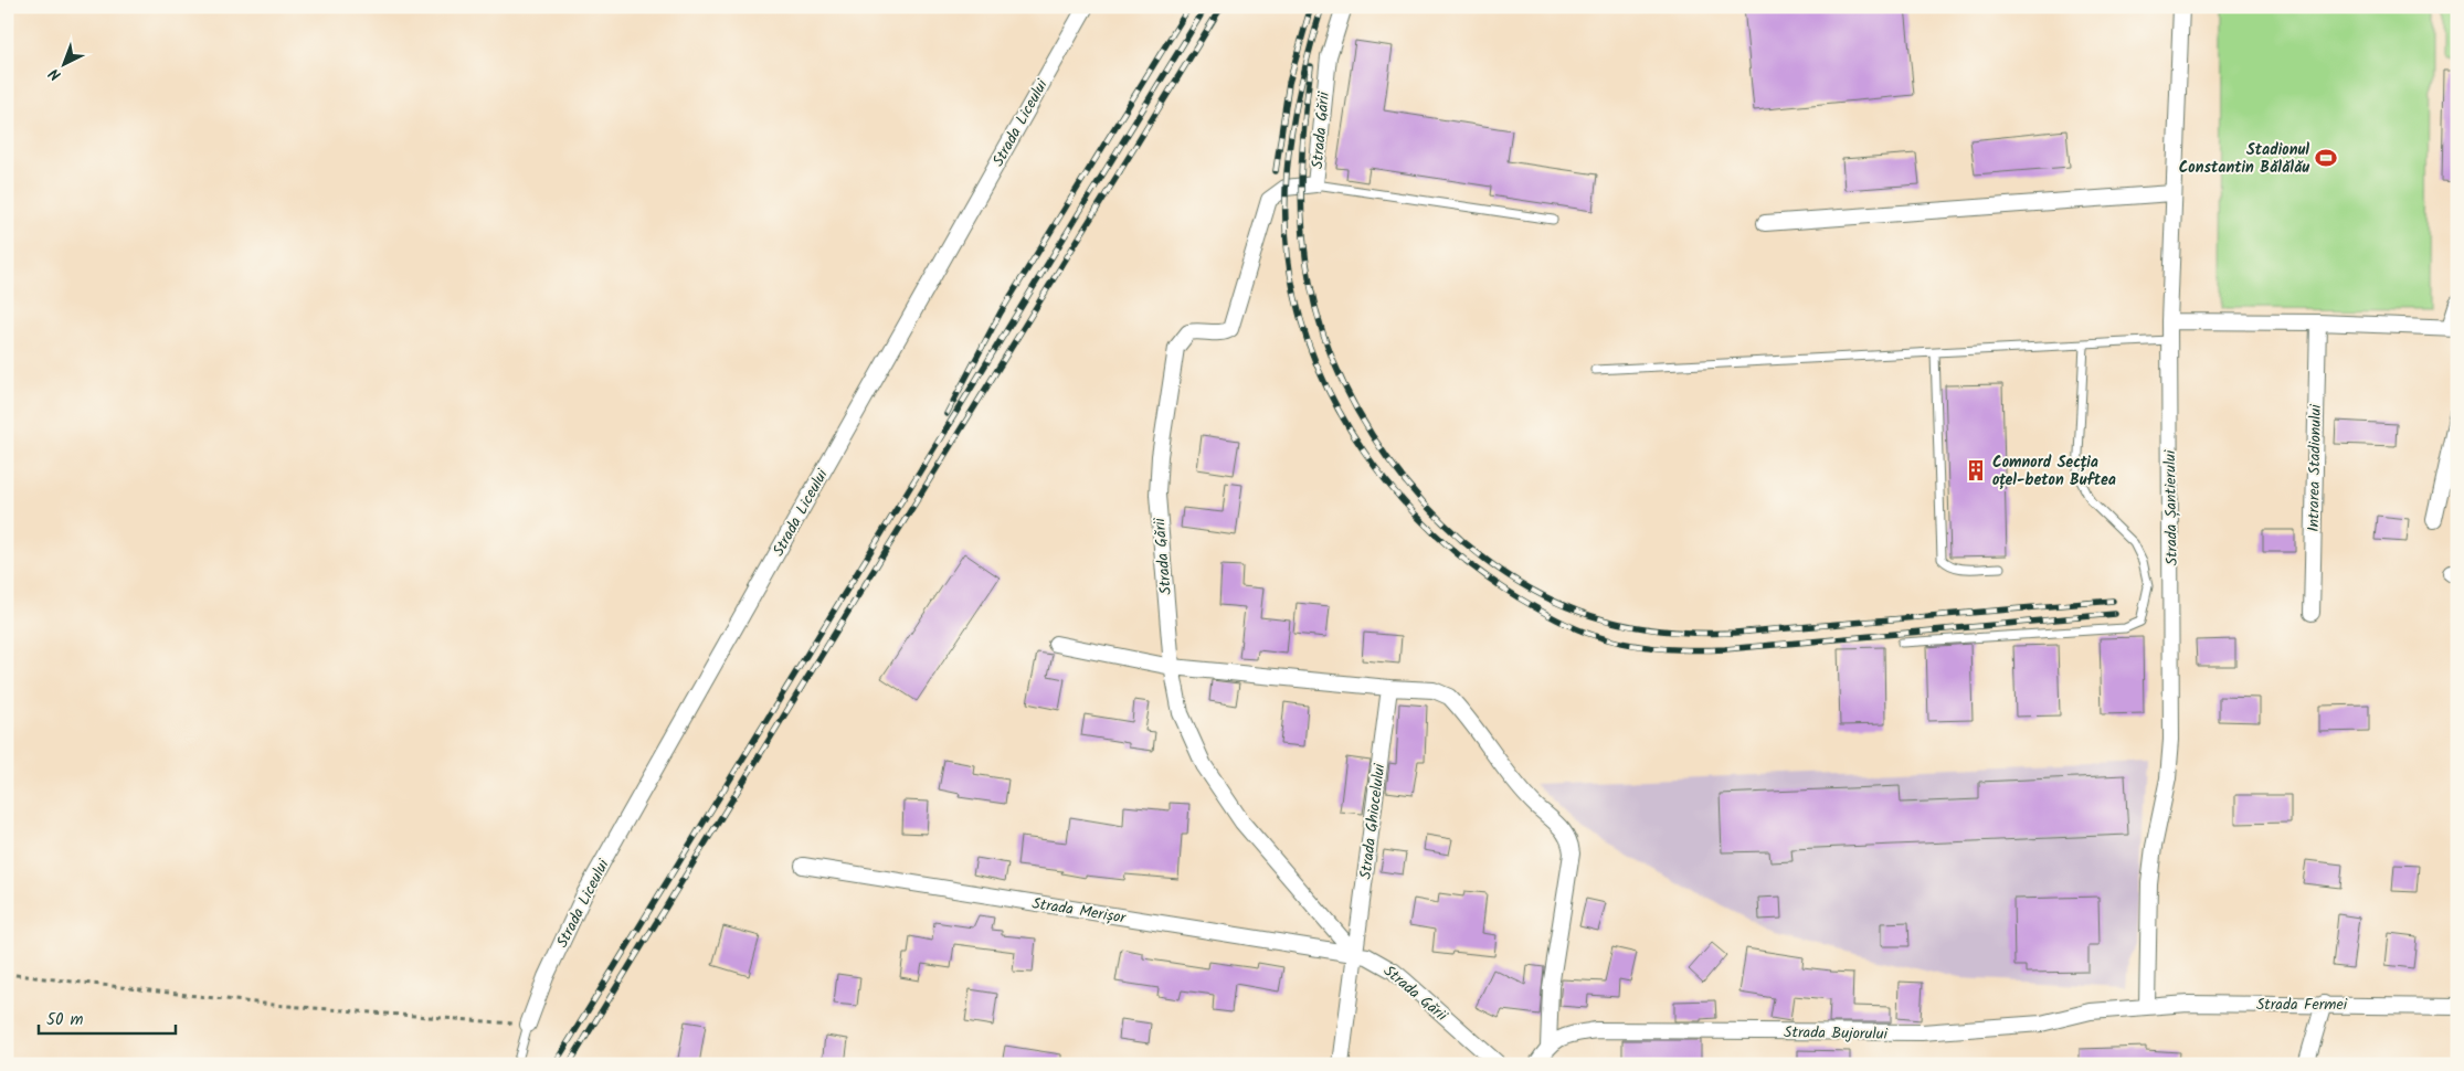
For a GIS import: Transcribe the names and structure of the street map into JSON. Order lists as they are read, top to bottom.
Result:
{
  "streets": {
    "street": [
      "Strada Liceului",
      "Strada Gării",
      "Intrarea Stadionului",
      "Strada Șantierului",
      "Strada Ghiocelului",
      "Strada Merișor",
      "Strada Fermei",
      "Strada Bujorului"
    ]
  },
  "crossings": [
    ["Strada Gării", "Strada Ghiocelului"],
    ["Strada Gării", "Strada Merișor"],
    ["Strada Șantierului", "Strada Fermei"],
    ["Strada Șantierului", "Strada Bujorului"],
    ["Strada Ghiocelului", "Strada Merișor"],
    ["Strada Fermei", "Strada Bujorului"]
  ],
  "places": {
    "sports": ["Stadionul Constantin Bălălău"],
    "building": ["Comnord Secția oțel-beton Buftea"]
  },
  "scale_bar": "50 m",
  "north": "bottom left"
}
